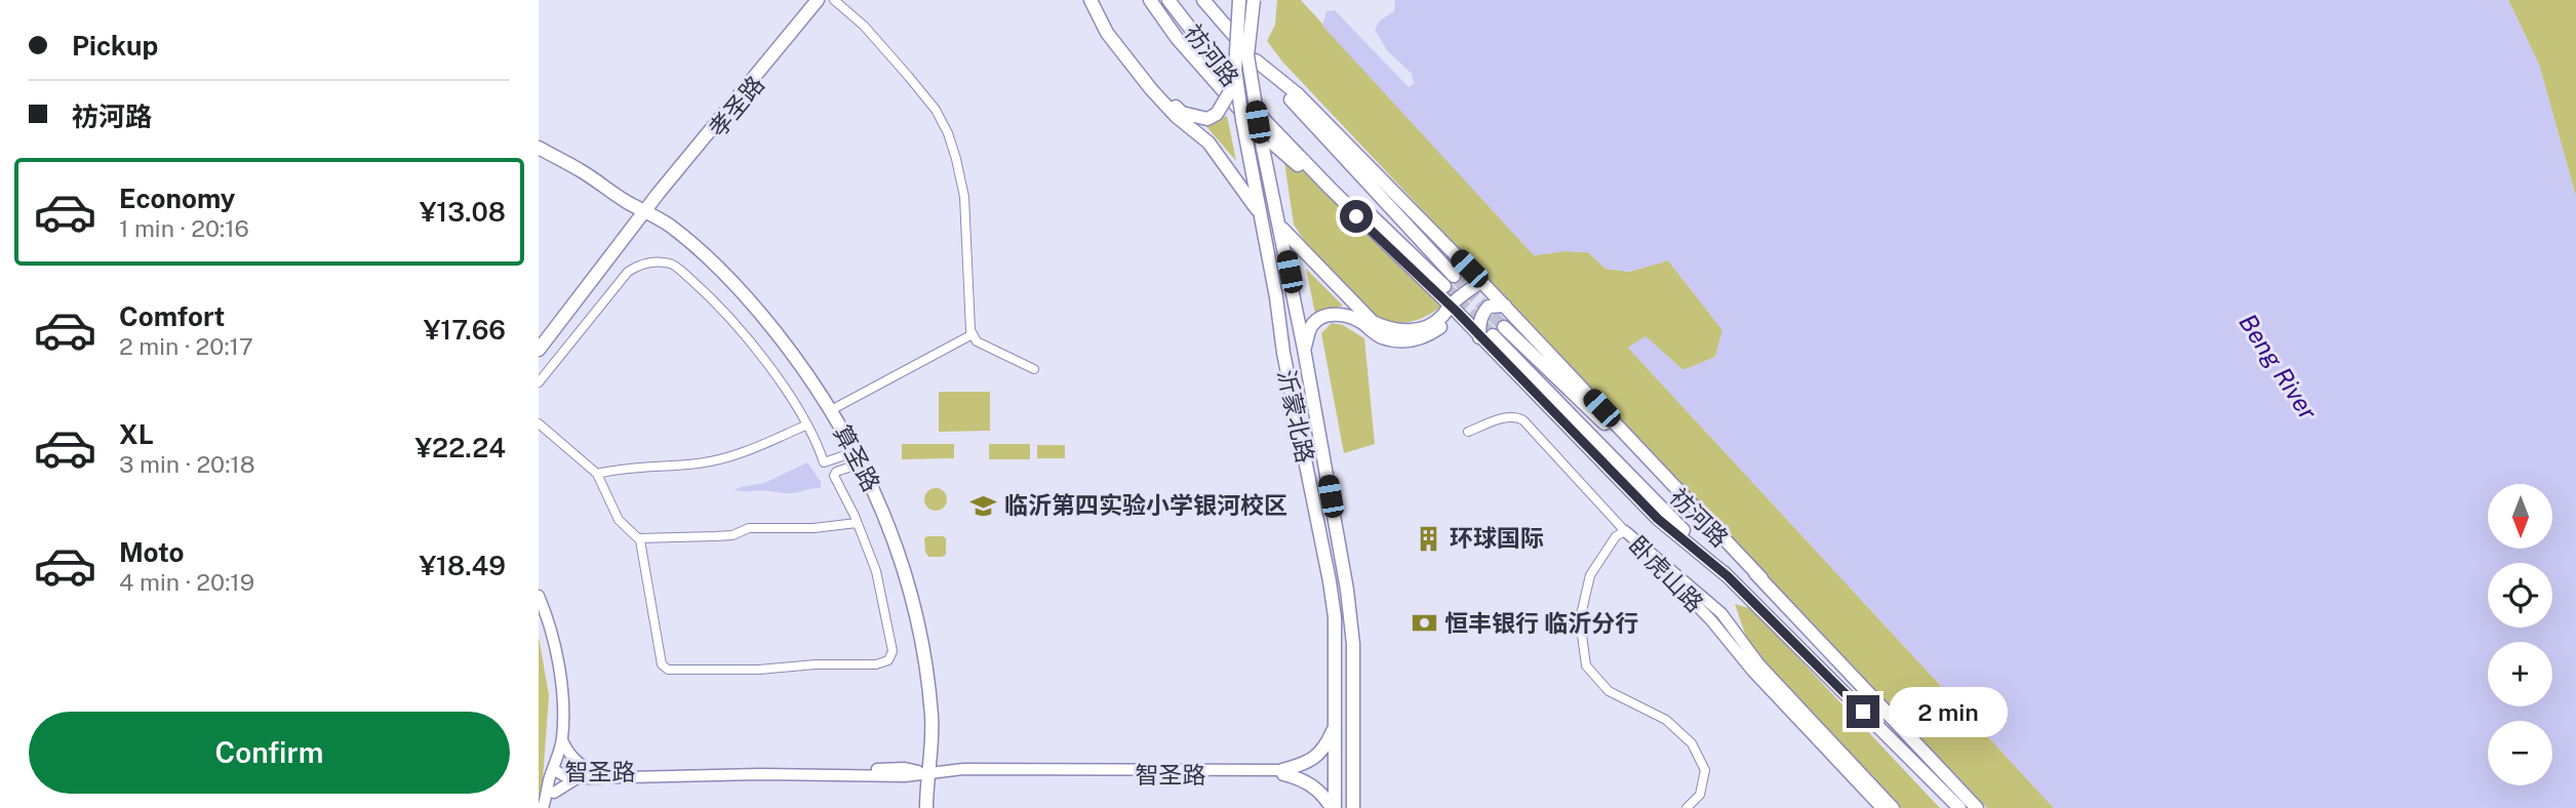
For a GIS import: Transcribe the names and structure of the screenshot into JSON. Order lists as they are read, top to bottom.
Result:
{
  "streets": {
    "main road": [
      "祊河路",
      "孝圣路",
      "沂蒙北路",
      "算圣路"
    ],
    "street": ["卧虎山路", "智圣路"]
  },
  "crossings": [
    ["孝圣路", "算圣路"],
    ["算圣路", "智圣路"]
  ],
  "water": ["Beng River"],
  "places": {
    "school or university": ["临沂第四实验小学银河校区"],
    "building": ["环球国际"],
    "bank": ["恒丰银行 临沂分行"]
  },
  "north": "bottom",
  "page": {
    "banner": ["Pickup", "祊河路"],
    "list": [
      {
        "name": "Economy",
        "note": "1 min · 20:16",
        "value": "¥13.08"
      },
      {
        "name": "Comfort",
        "note": "2 min · 20:17",
        "value": "¥17.66"
      },
      {
        "name": "XL",
        "note": "3 min · 20:18",
        "value": "¥22.24"
      },
      {
        "name": "Moto",
        "note": "4 min · 20:19",
        "value": "¥18.49"
      }
    ],
    "map_buttons": ["+", "−"],
    "bubble": "2 min",
    "buttons": "Confirm"
  }
}
